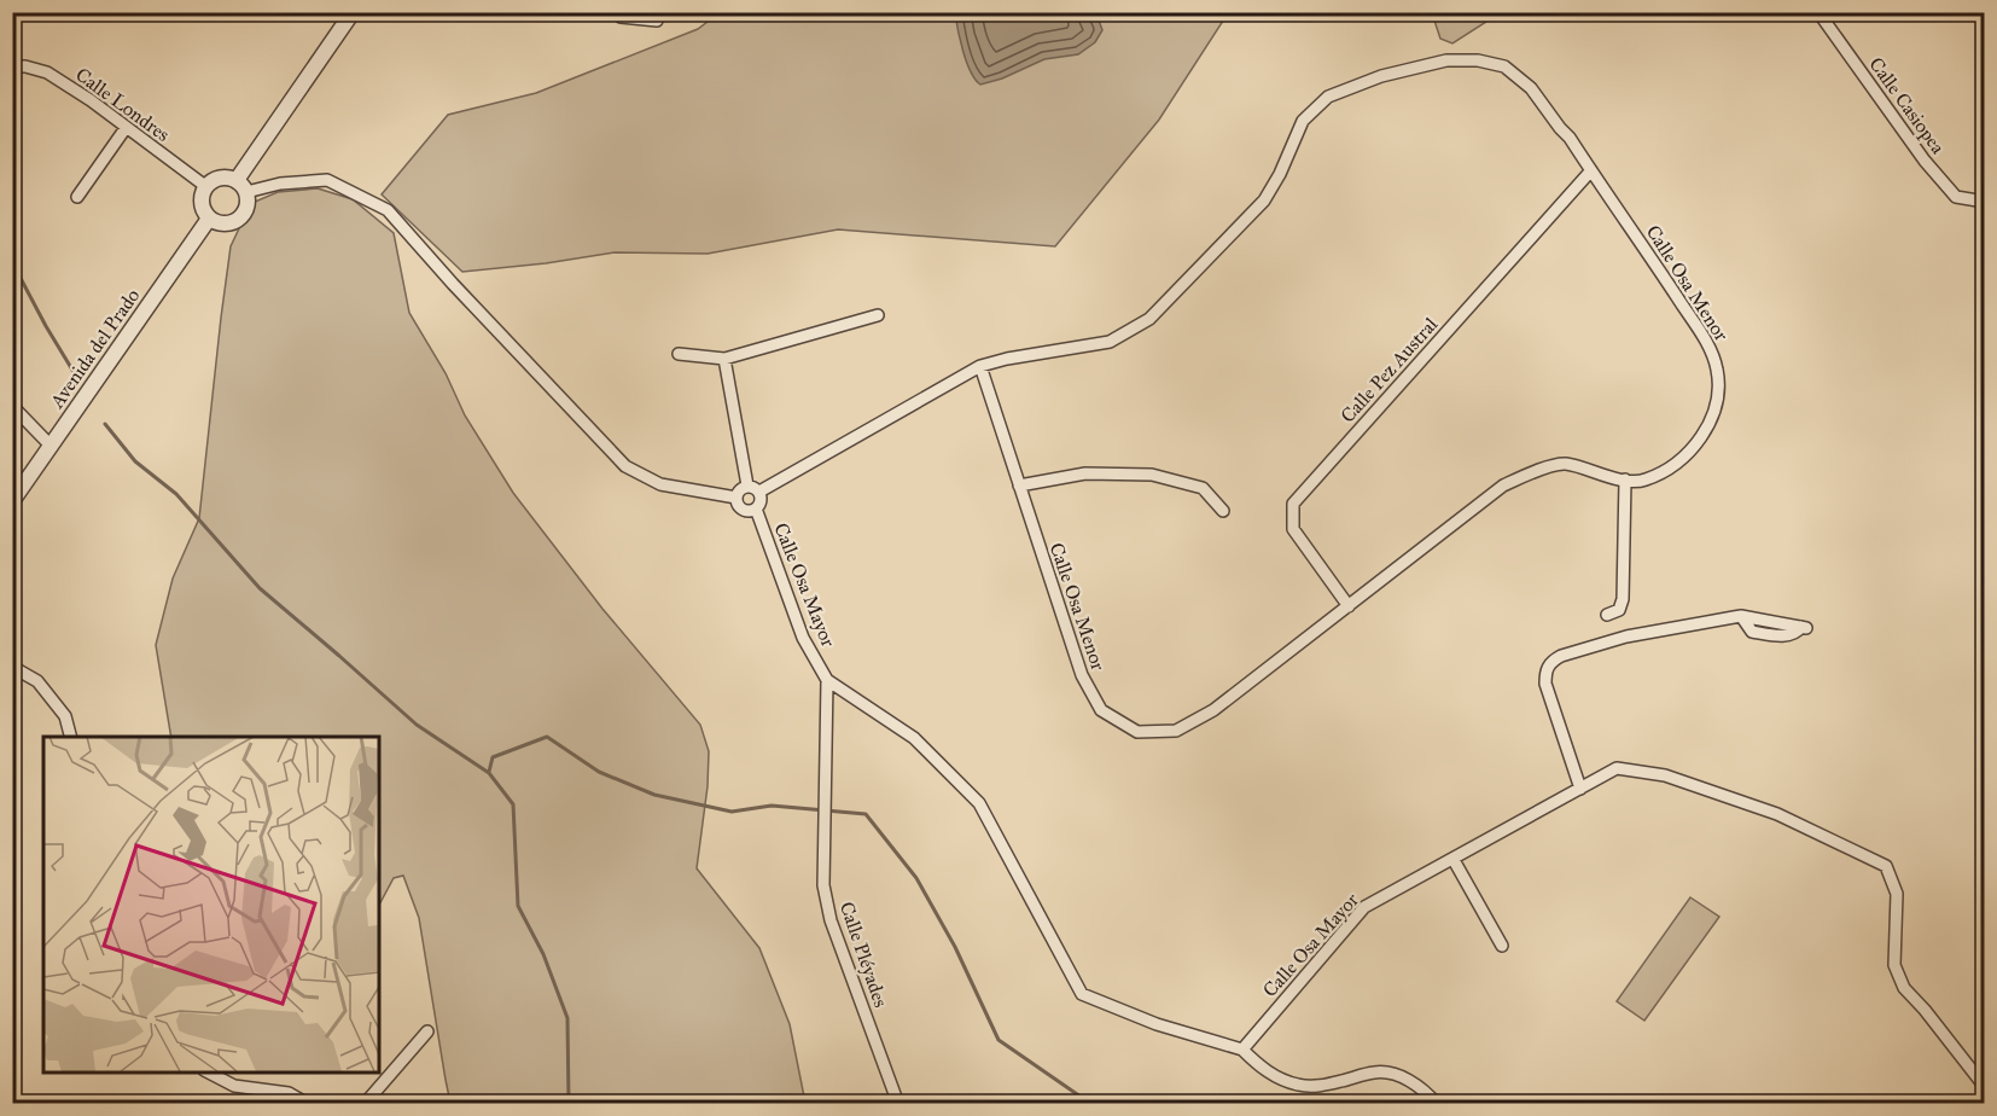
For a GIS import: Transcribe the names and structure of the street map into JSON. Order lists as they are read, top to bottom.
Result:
{
  "streets": {
    "street": [
      "Calle Londres",
      "Calle Casiopea",
      "Calle Osa Menor",
      "Avenida del Prado",
      "Calle Pez Austral",
      "Calle Osa Mayor",
      "Calle Pléyades"
    ]
  },
  "crossings": [
    ["Calle Londres", "Avenida del Prado"],
    ["Calle Osa Menor", "Calle Pez Austral"],
    ["Calle Osa Menor", "Calle Osa Mayor"],
    ["Calle Osa Mayor", "Calle Pléyades"]
  ]
}
